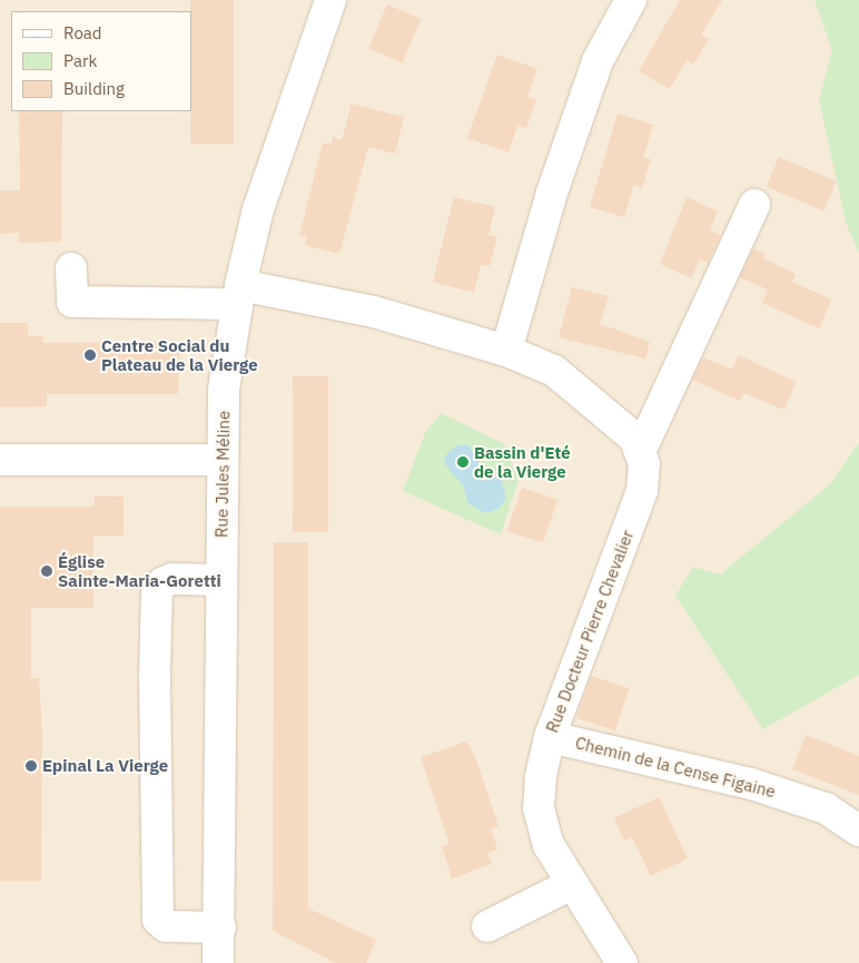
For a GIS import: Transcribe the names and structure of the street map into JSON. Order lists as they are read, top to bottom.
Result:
{
  "streets": {
    "street": ["Rue Jules Méline", "Rue Docteur Pierre Chevalier", "Chemin de la Cense Figaine"]
  },
  "crossings": [
    ["Rue Jules Méline", "Rue Docteur Pierre Chevalier"],
    ["Rue Docteur Pierre Chevalier", "Chemin de la Cense Figaine"]
  ],
  "places": [
    "Centre Social du Plateau de la Vierge",
    "Bassin d'Eté de la Vierge",
    "Église Sainte-Maria-Goretti",
    "Epinal La Vierge"
  ],
  "legend": ["Road", "Park", "Building"]
}
